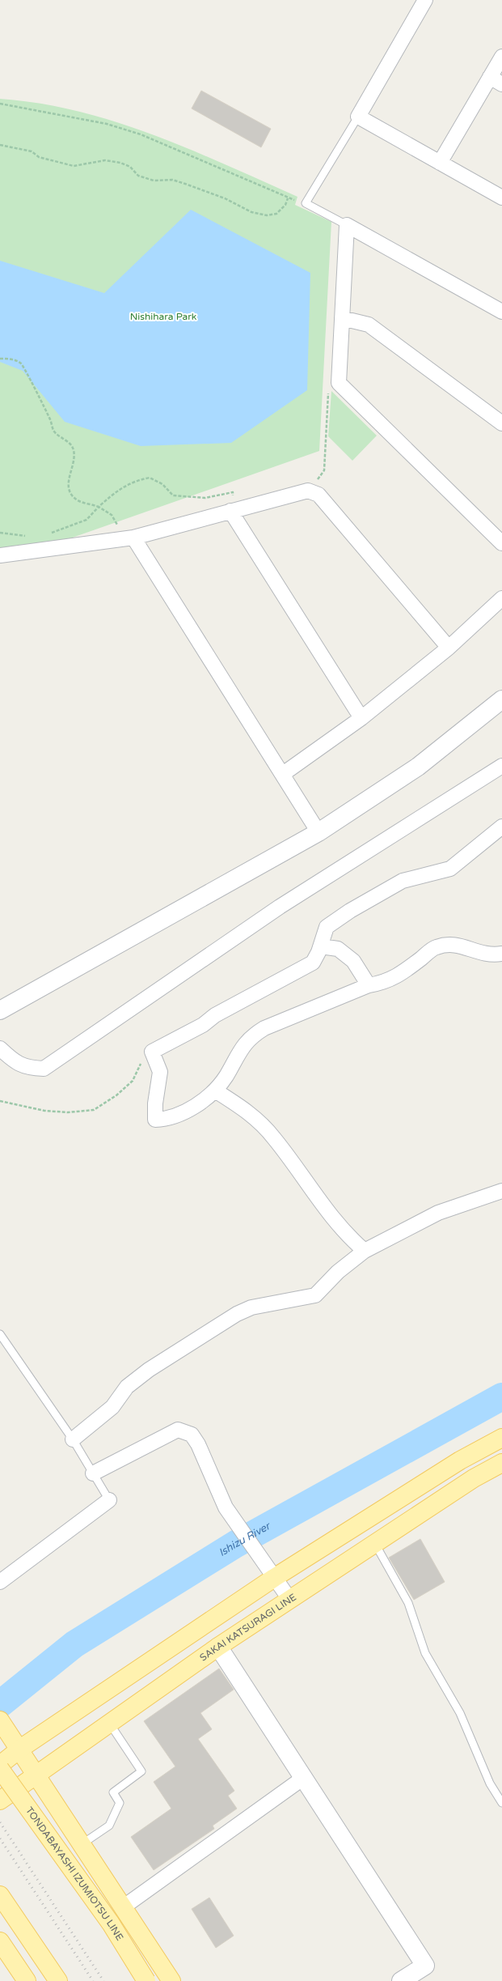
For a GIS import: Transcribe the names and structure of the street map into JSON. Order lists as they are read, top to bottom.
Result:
{
  "streets": {
    "main road": ["SAKAI KATSURAGI LINE", "TONDABAYASHI IZUMIOTSU LINE"]
  },
  "water": ["Ishizu River"],
  "parks": ["Nishihara Park"]
}
